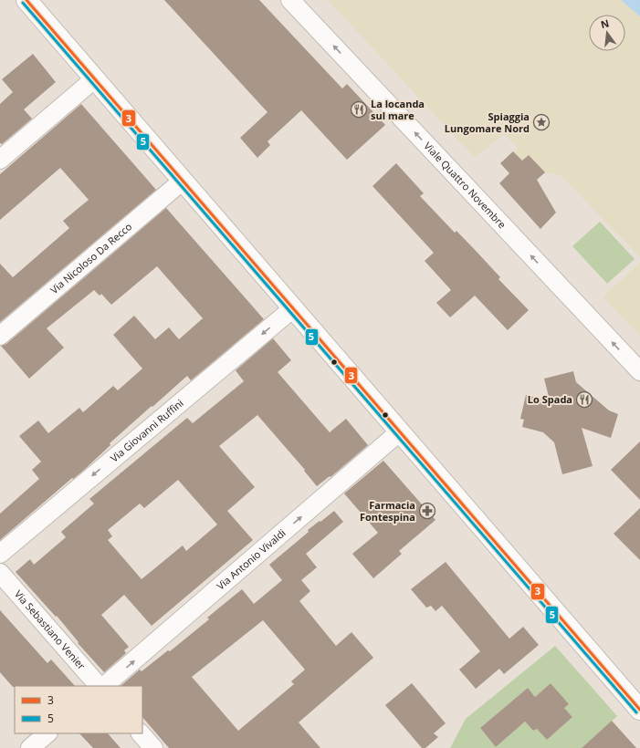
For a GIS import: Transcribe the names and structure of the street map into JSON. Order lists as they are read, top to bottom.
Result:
{
  "streets": {
    "street": [
      "Viale Quattro Novembre",
      "Via Nicoloso Da Recco",
      "Via Giovanni Ruffini",
      "Via Antonio Vivaldi",
      "Via Sebastiano Venier"
    ]
  },
  "one_way": ["Viale Quattro Novembre", "Via Giovanni Ruffini", "Via Antonio Vivaldi"],
  "places": {
    "restaurant": ["La locanda sul mare", "Lo Spada"],
    "place": ["Spiaggia Lungomare Nord"],
    "pharmacy": ["Farmacia Fontespina"]
  },
  "lines": ["transit line 3", "transit line 5"],
  "legend": ["3", "5"],
  "north": "top"
}
